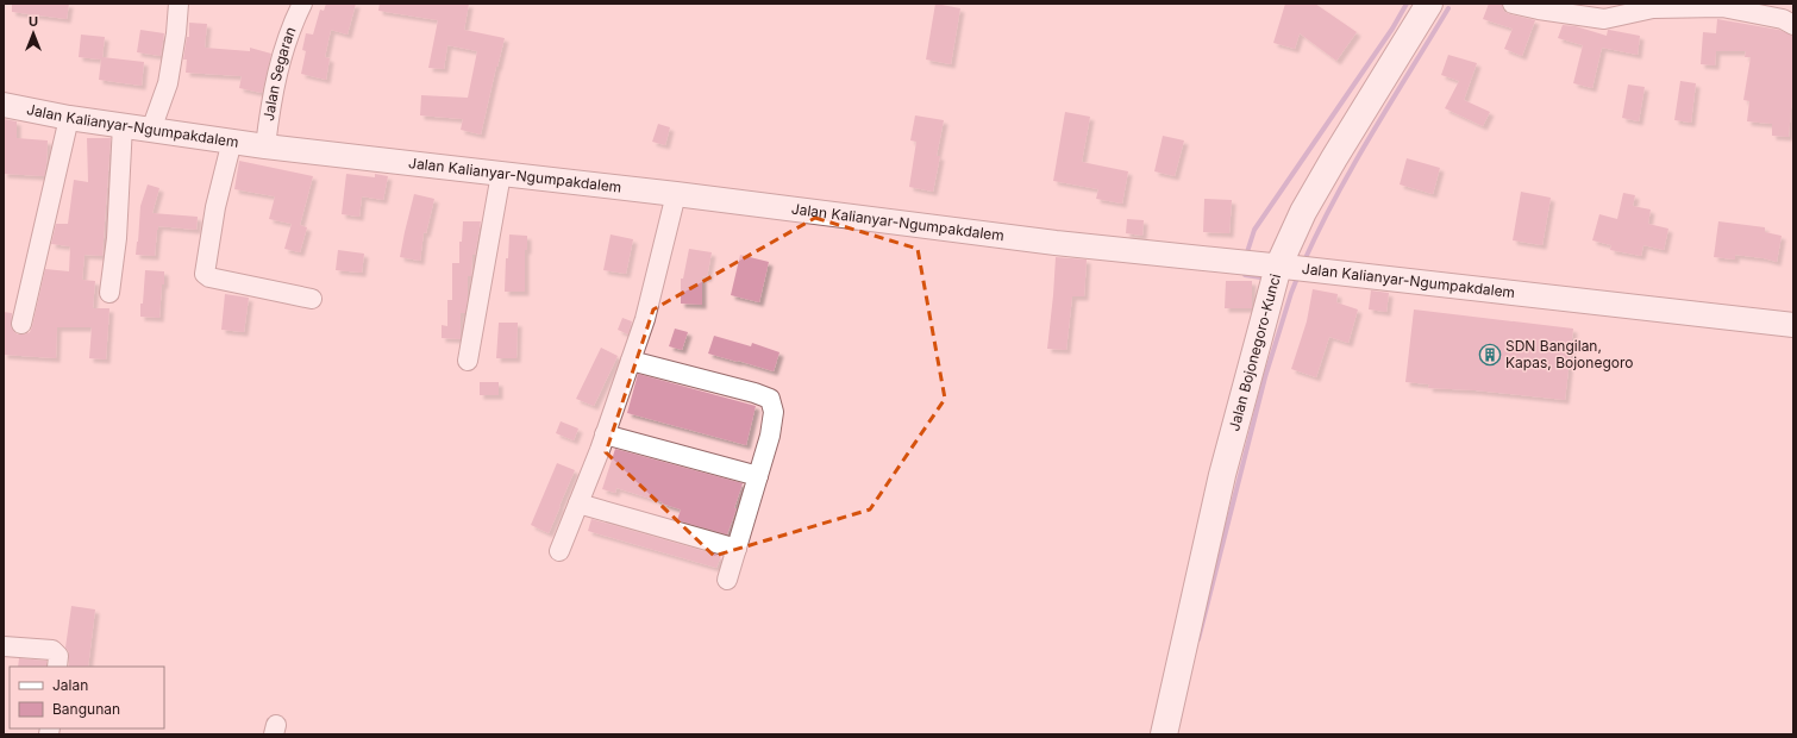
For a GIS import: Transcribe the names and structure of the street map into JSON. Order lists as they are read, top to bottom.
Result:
{
  "streets": {
    "main road": ["Jalan Bojonegoro-Kunci"],
    "street": ["Jalan Segaran", "Jalan Kalianyar-Ngumpakdalem"]
  },
  "crossings": [
    ["Jalan Segaran", "Jalan Kalianyar-Ngumpakdalem"],
    ["Jalan Kalianyar-Ngumpakdalem", "Jalan Bojonegoro-Kunci"]
  ],
  "places": {
    "building": ["SDN Bangilan, Kapas, Bojonegoro"]
  },
  "legend": ["Jalan", "Bangunan"],
  "north": "top"
}
